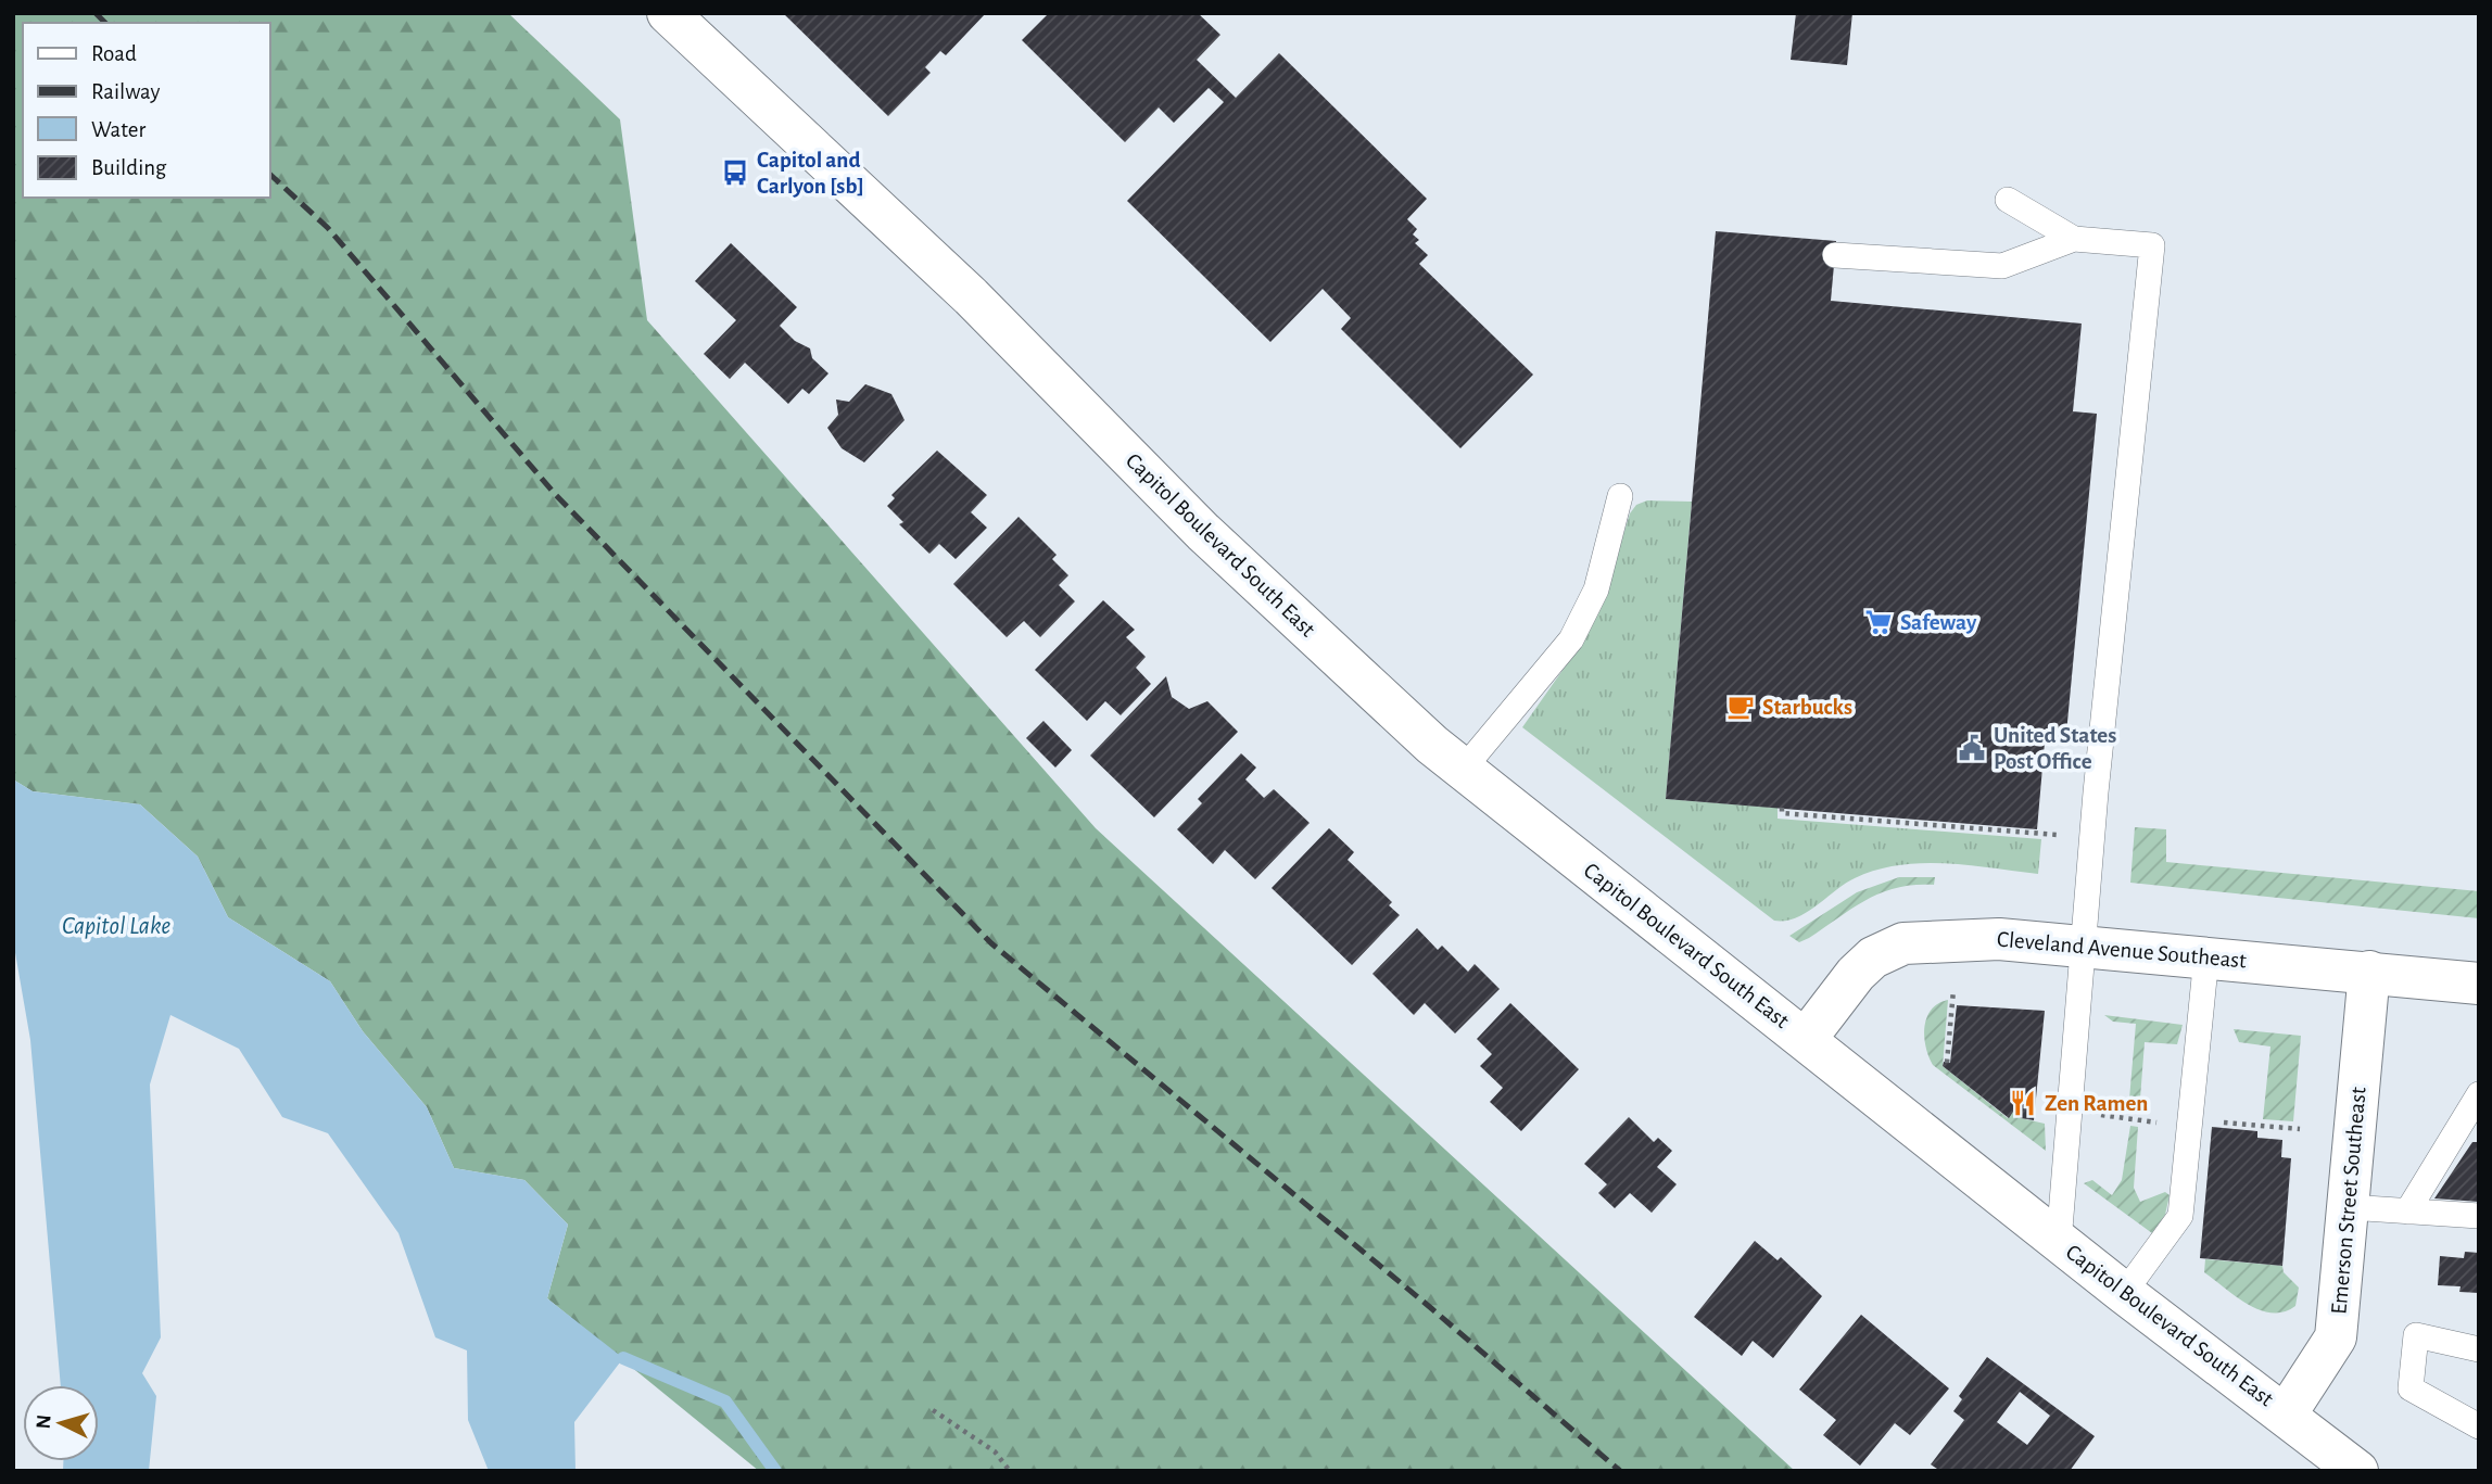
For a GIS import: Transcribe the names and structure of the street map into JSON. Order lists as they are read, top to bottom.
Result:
{
  "streets": {
    "main road": ["Capitol Boulevard South East", "Cleveland Avenue Southeast", "Emerson Street Southeast"]
  },
  "crossings": [
    ["Capitol Boulevard South East", "Cleveland Avenue Southeast"],
    ["Capitol Boulevard South East", "Emerson Street Southeast"],
    ["Cleveland Avenue Southeast", "Emerson Street Southeast"]
  ],
  "water": ["Capitol Lake"],
  "places": {
    "bus stop": ["Capitol and Carlyon [sb]"],
    "supermarket": ["Safeway"],
    "cafe": ["Starbucks"],
    "public building": ["United States Post Office"],
    "restaurant": ["Zen Ramen"]
  },
  "legend": [
    "Road",
    "Railway",
    "Water",
    "Building"
  ],
  "north": "left"
}
